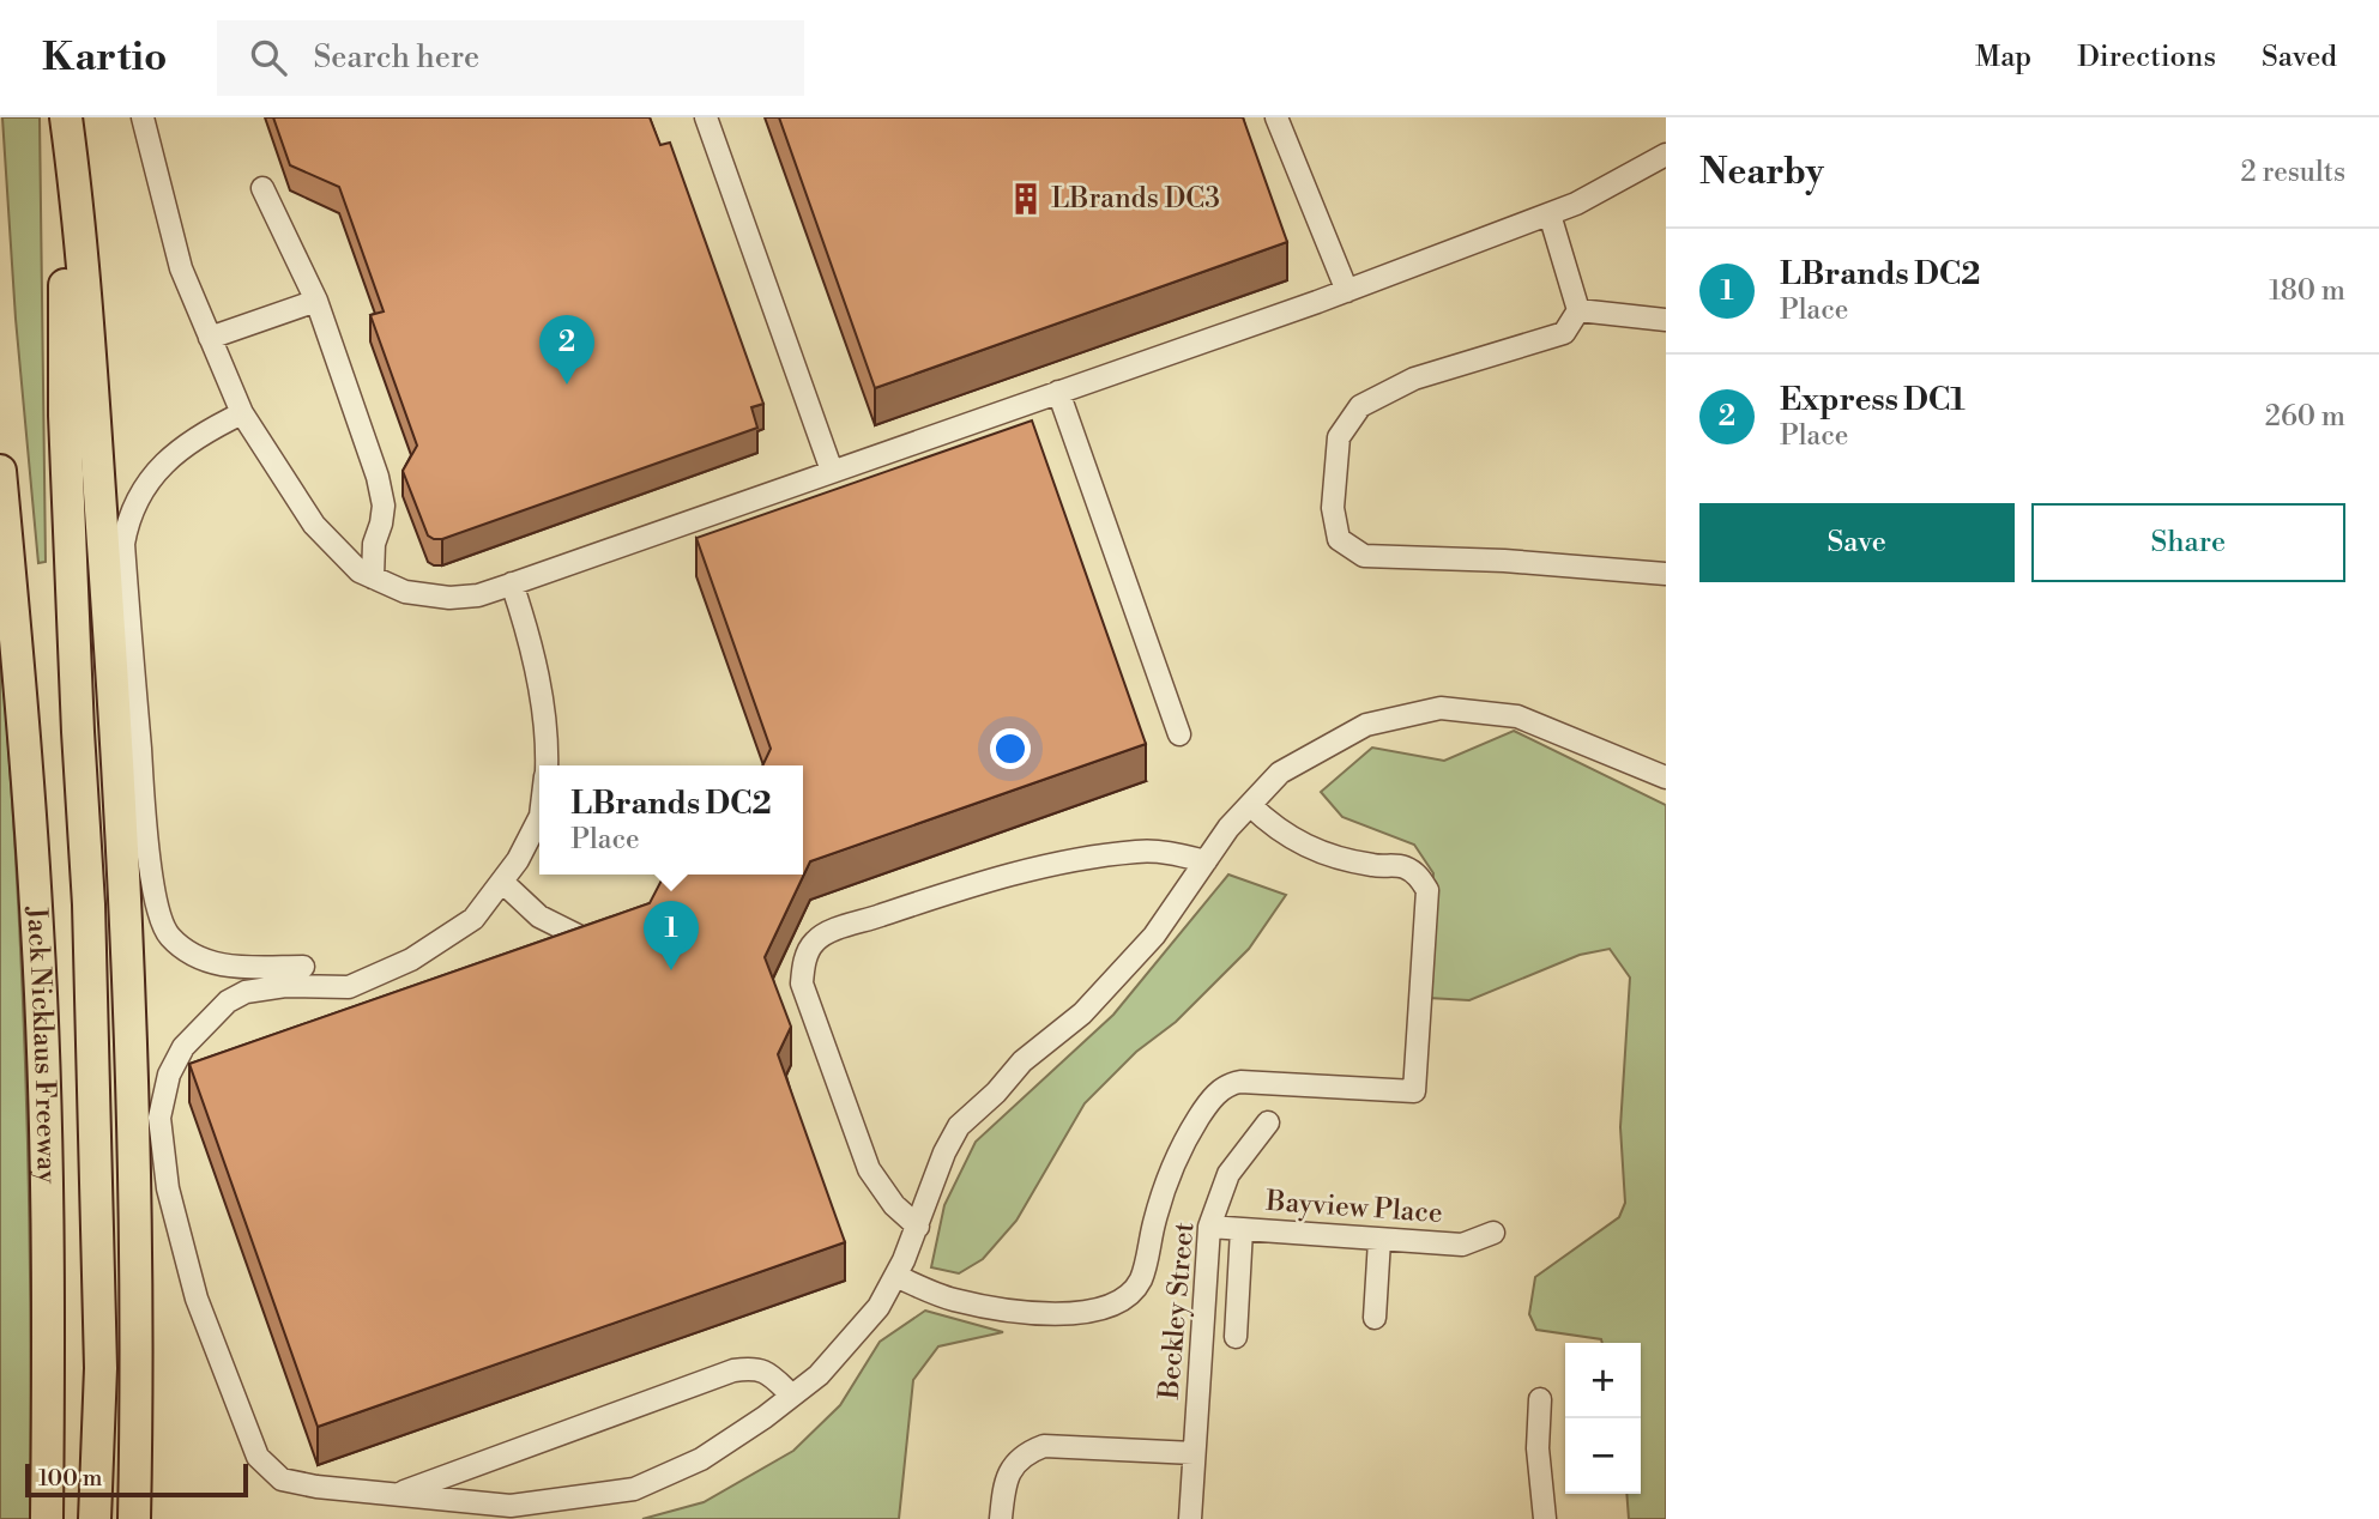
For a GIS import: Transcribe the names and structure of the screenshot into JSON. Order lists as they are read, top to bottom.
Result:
{
  "streets": {
    "highway": ["Jack Nicklaus Freeway"],
    "street": ["Bayview Place", "Beckley Street"]
  },
  "crossings": [
    ["Bayview Place", "Beckley Street"]
  ],
  "places": {
    "building": ["LBrands DC3"]
  },
  "scale_bar": "100 m",
  "page": {
    "header": "Kartio",
    "search": "Search here",
    "nav": ["Map", "Directions", "Saved"],
    "heading": ["Nearby", "2 results"],
    "list": [
      {
        "mark": "1",
        "name": "LBrands DC2",
        "note": "Place",
        "value": "180 m"
      },
      {
        "mark": "2",
        "name": "Express DC1",
        "note": "Place",
        "value": "260 m"
      }
    ],
    "pins": ["2", "1"],
    "buttons": ["Save", "Share"],
    "popup": ["LBrands DC2", "Place"],
    "map_buttons": ["+", "−"],
    "scale": "100 m"
  }
}
